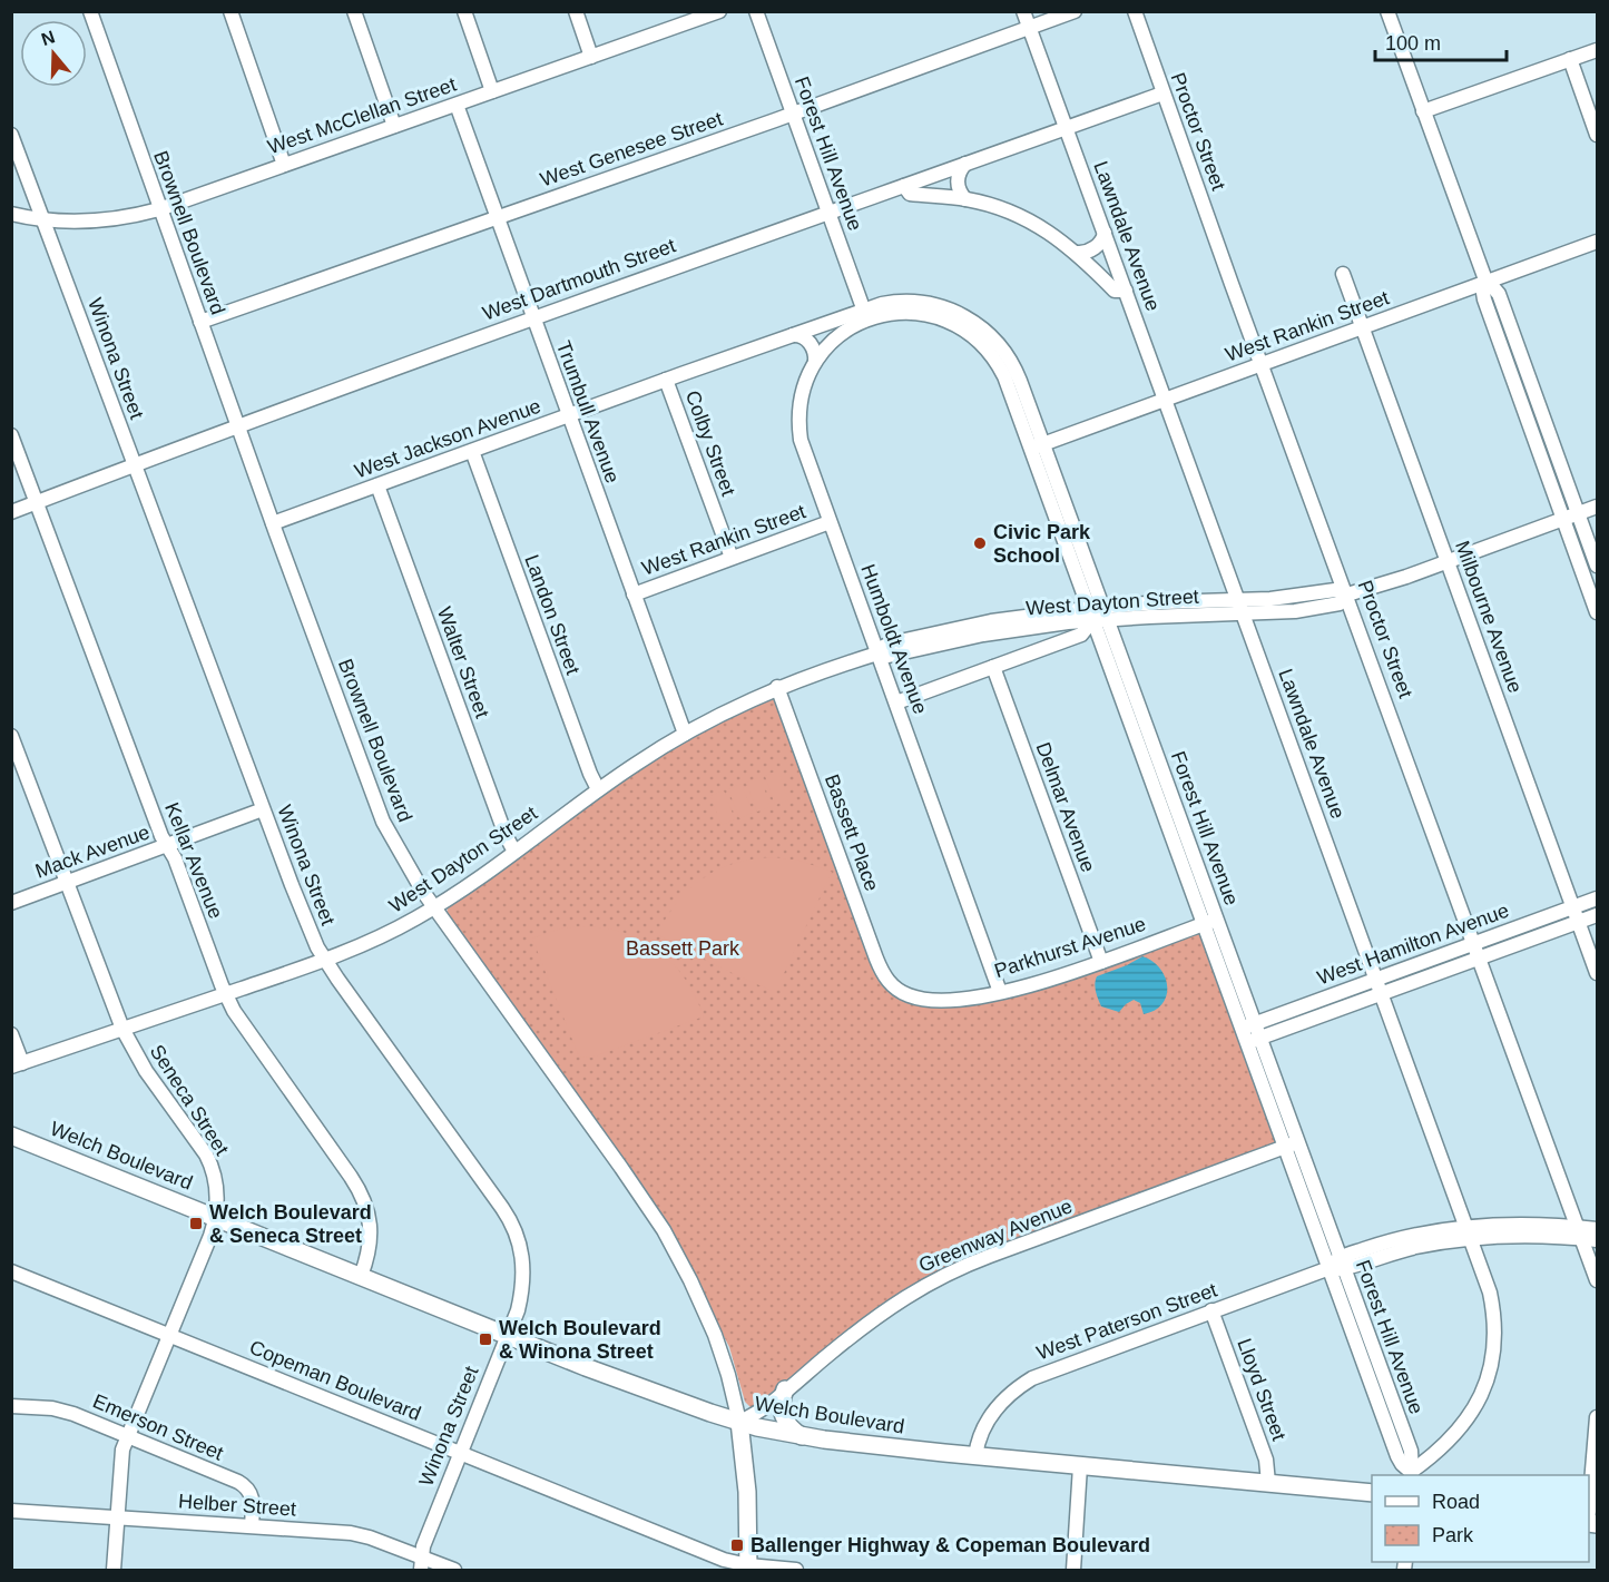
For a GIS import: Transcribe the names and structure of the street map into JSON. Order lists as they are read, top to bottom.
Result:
{
  "streets": {
    "main road": ["Welch Boulevard"],
    "street": [
      "West McClellan Street",
      "Proctor Street",
      "West Genesee Street",
      "Forest Hill Avenue",
      "Brownell Boulevard",
      "Lawndale Avenue",
      "West Dartmouth Street",
      "West Rankin Street",
      "Winona Street",
      "Trumbull Avenue",
      "West Jackson Avenue",
      "Colby Street",
      "West Dayton Street",
      "Landon Street",
      "Milbourne Avenue",
      "Humboldt Avenue",
      "Walter Street",
      "Delmar Avenue",
      "Bassett Place",
      "Mack Avenue",
      "Kellar Avenue",
      "West Hamilton Avenue",
      "Parkhurst Avenue",
      "Seneca Street",
      "Greenway Avenue",
      "West Paterson Street",
      "Copeman Boulevard",
      "Lloyd Street",
      "Emerson Street",
      "Helber Street"
    ]
  },
  "crossings": [
    ["West McClellan Street", "Brownell Boulevard"],
    ["West McClellan Street", "Winona Street"],
    ["West McClellan Street", "Trumbull Avenue"],
    ["Proctor Street", "West Dartmouth Street"],
    ["Proctor Street", "West Rankin Street"],
    ["Proctor Street", "West Dayton Street"],
    ["Proctor Street", "West Hamilton Avenue"],
    ["Proctor Street", "West Paterson Street"],
    ["West Genesee Street", "Forest Hill Avenue"],
    ["West Genesee Street", "Brownell Boulevard"],
    ["West Genesee Street", "Lawndale Avenue"],
    ["West Genesee Street", "Trumbull Avenue"],
    ["Forest Hill Avenue", "Lawndale Avenue"],
    ["Forest Hill Avenue", "West Dartmouth Street"],
    ["Forest Hill Avenue", "West Rankin Street"],
    ["Forest Hill Avenue", "West Jackson Avenue"],
    ["Forest Hill Avenue", "West Dayton Street"],
    ["Forest Hill Avenue", "Humboldt Avenue"],
    ["Forest Hill Avenue", "West Hamilton Avenue"],
    ["Forest Hill Avenue", "Parkhurst Avenue"],
    ["Forest Hill Avenue", "Greenway Avenue"],
    ["Forest Hill Avenue", "West Paterson Street"],
    ["Brownell Boulevard", "West Dartmouth Street"],
    ["Brownell Boulevard", "West Jackson Avenue"],
    ["Brownell Boulevard", "West Dayton Street"],
    ["Brownell Boulevard", "Welch Boulevard"],
    ["Brownell Boulevard", "Greenway Avenue"],
    ["Lawndale Avenue", "West Dartmouth Street"],
    ["Lawndale Avenue", "West Rankin Street"],
    ["Lawndale Avenue", "West Dayton Street"],
    ["Lawndale Avenue", "West Hamilton Avenue"],
    ["Lawndale Avenue", "West Paterson Street"],
    ["West Dartmouth Street", "Winona Street"],
    ["West Dartmouth Street", "Trumbull Avenue"],
    ["West Dartmouth Street", "Kellar Avenue"],
    ["West Rankin Street", "Trumbull Avenue"],
    ["West Rankin Street", "Colby Street"],
    ["West Rankin Street", "Milbourne Avenue"],
    ["West Rankin Street", "Humboldt Avenue"],
    ["Winona Street", "West Dayton Street"],
    ["Winona Street", "Mack Avenue"],
    ["Winona Street", "Welch Boulevard"],
    ["Winona Street", "Copeman Boulevard"],
    ["Winona Street", "Helber Street"],
    ["Trumbull Avenue", "West Jackson Avenue"],
    ["Trumbull Avenue", "West Dayton Street"],
    ["West Jackson Avenue", "Colby Street"],
    ["West Jackson Avenue", "Landon Street"],
    ["West Jackson Avenue", "Humboldt Avenue"],
    ["West Jackson Avenue", "Walter Street"],
    ["West Dayton Street", "Landon Street"],
    ["West Dayton Street", "Milbourne Avenue"],
    ["West Dayton Street", "Humboldt Avenue"],
    ["West Dayton Street", "Walter Street"],
    ["West Dayton Street", "Bassett Place"],
    ["West Dayton Street", "Kellar Avenue"],
    ["West Dayton Street", "Seneca Street"],
    ["Milbourne Avenue", "West Hamilton Avenue"],
    ["Humboldt Avenue", "Parkhurst Avenue"],
    ["Delmar Avenue", "Parkhurst Avenue"],
    ["Bassett Place", "Parkhurst Avenue"],
    ["Mack Avenue", "Kellar Avenue"],
    ["Mack Avenue", "Seneca Street"],
    ["Kellar Avenue", "Welch Boulevard"],
    ["Seneca Street", "Welch Boulevard"],
    ["Seneca Street", "Copeman Boulevard"],
    ["Seneca Street", "Emerson Street"],
    ["Seneca Street", "Helber Street"],
    ["Welch Boulevard", "Greenway Avenue"],
    ["Welch Boulevard", "West Paterson Street"],
    ["Welch Boulevard", "Lloyd Street"],
    ["West Paterson Street", "Lloyd Street"],
    ["Emerson Street", "Helber Street"]
  ],
  "parks": ["Bassett Park"],
  "places": {
    "other": ["Civic Park School"],
    "transit": ["Welch Boulevard & Seneca Street", "Welch Boulevard & Winona Street", "Ballenger Highway & Copeman Boulevard"]
  },
  "legend": ["Road", "Park"],
  "scale_bar": "100 m",
  "north": "top"
}
